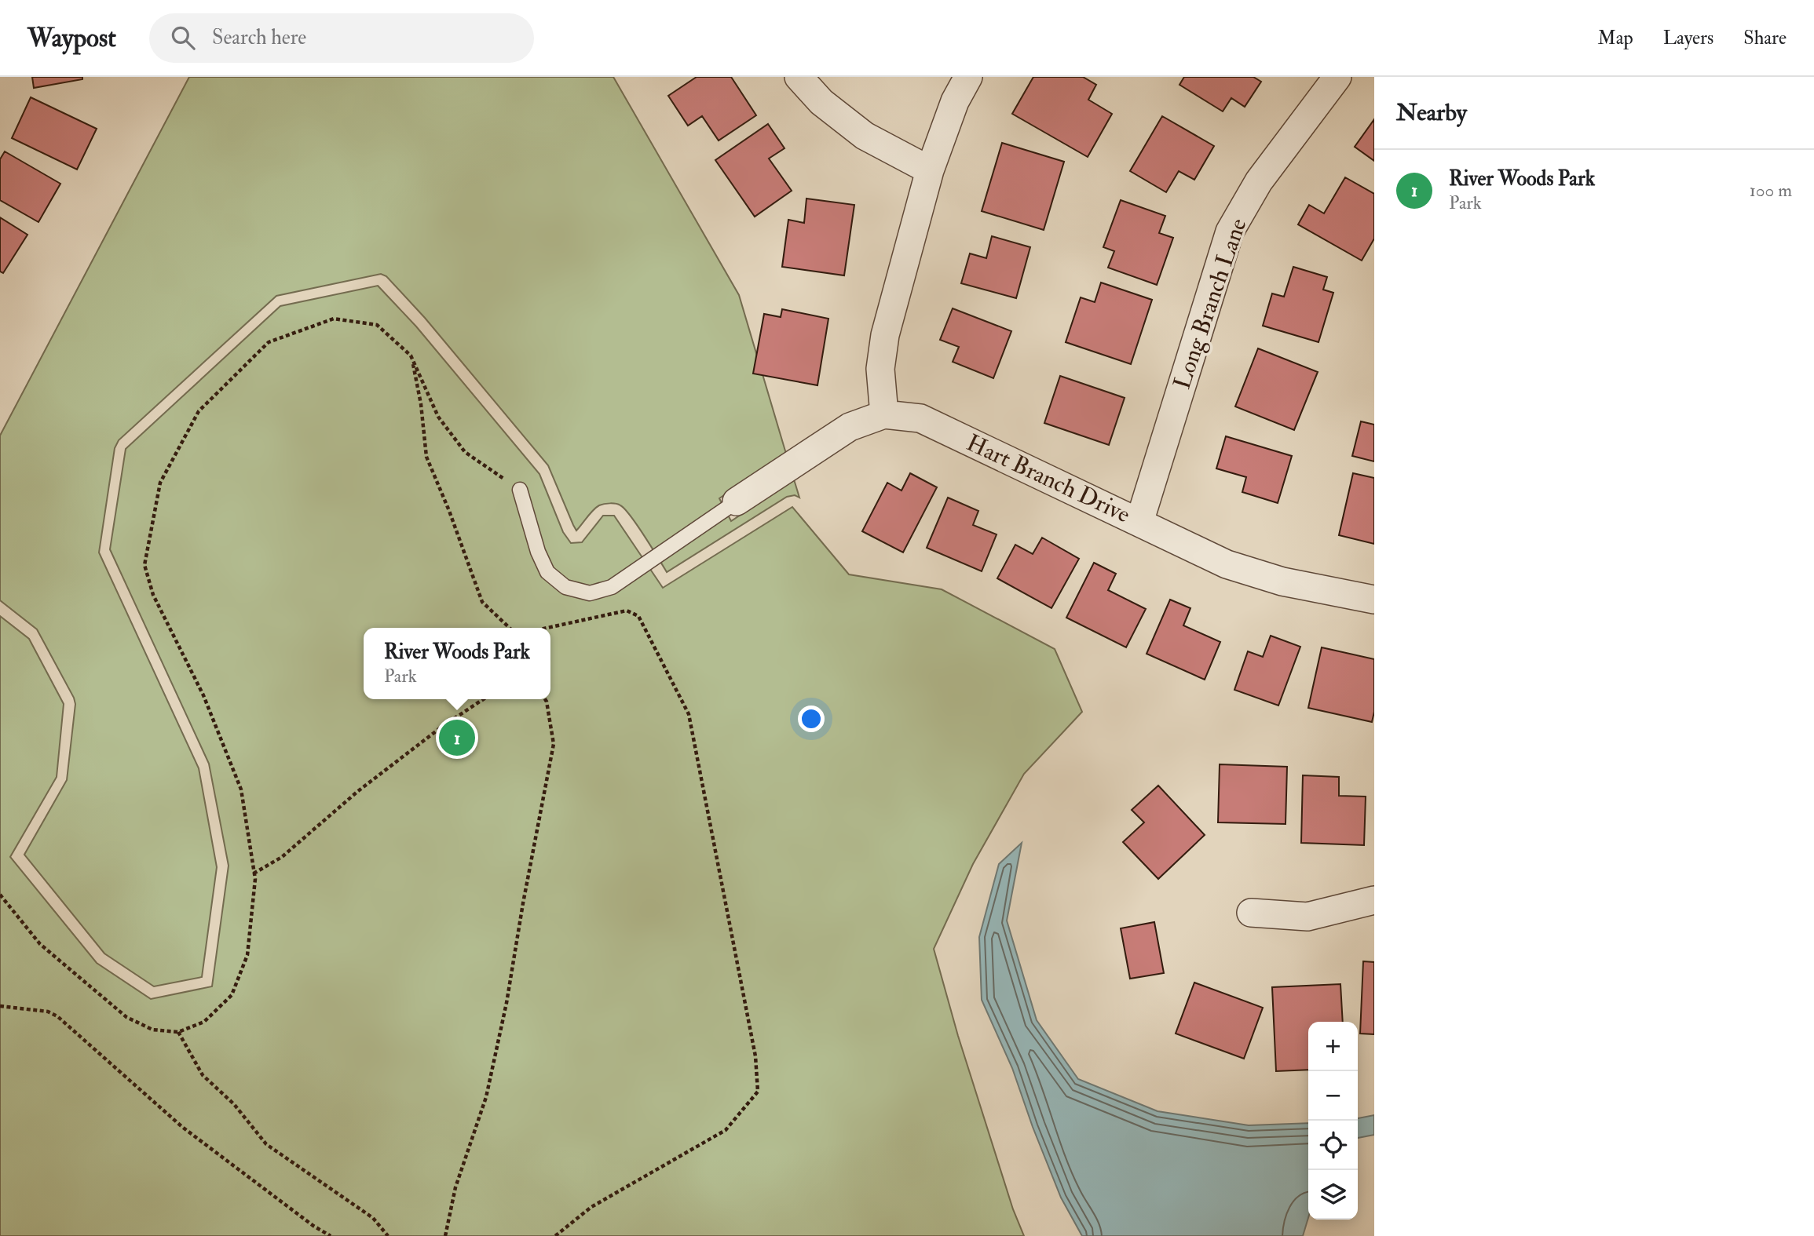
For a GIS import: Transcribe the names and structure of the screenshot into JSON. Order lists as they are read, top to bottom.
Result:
{
  "streets": {
    "street": ["Long Branch Lane", "Hart Branch Drive"]
  },
  "crossings": [
    ["Long Branch Lane", "Hart Branch Drive"]
  ],
  "page": {
    "header": "Waypost",
    "search": "Search here",
    "nav": ["Map", "Layers", "Share"],
    "heading": "Nearby",
    "list": [
      {
        "mark": "1",
        "name": "River Woods Park",
        "note": "Park",
        "value": "100 m"
      }
    ],
    "popup": ["River Woods Park", "Park"],
    "pins": "1",
    "map_buttons": ["+", "−"]
  }
}
